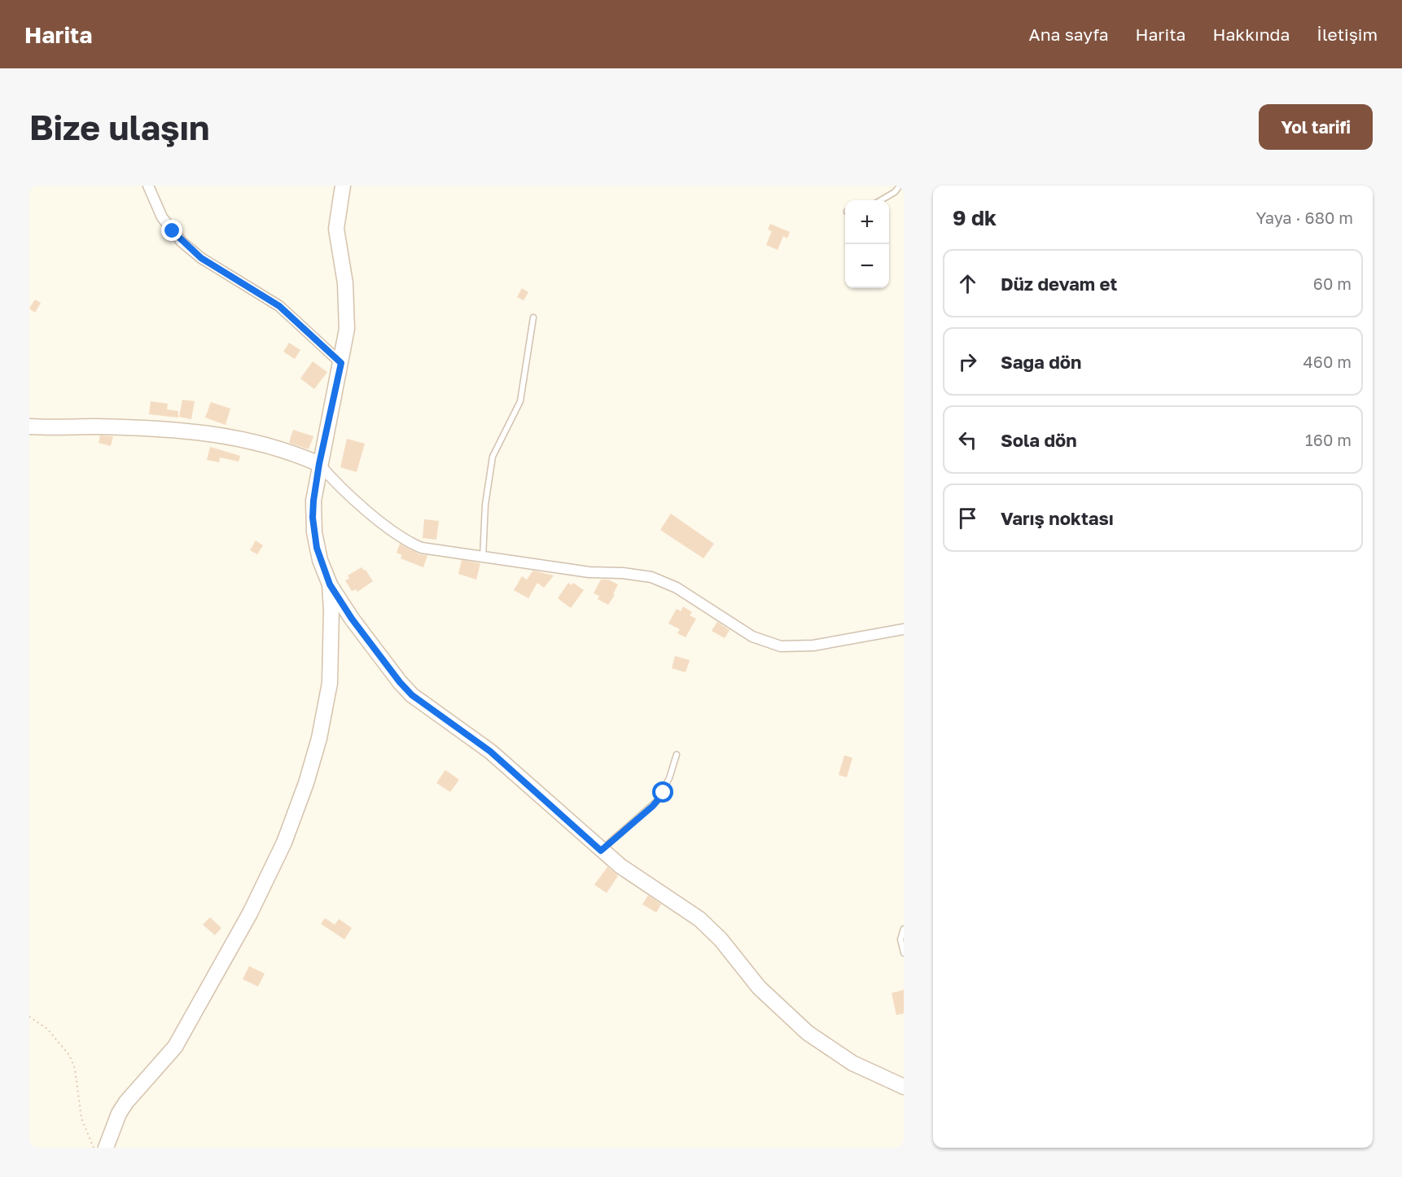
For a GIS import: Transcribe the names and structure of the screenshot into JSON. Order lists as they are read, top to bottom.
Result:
{
  "page": {
    "header": "Harita",
    "nav": [
      "Ana sayfa",
      "Harita",
      "Hakkında",
      "İletişim"
    ],
    "buttons": "Yol tarifi",
    "title": "Bize ulaşın",
    "heading": ["9 dk", "Yaya · 680 m"],
    "map_buttons": ["+", "−"],
    "list": [
      ["Düz devam et", "60 m"],
      ["Sağa dön", "460 m"],
      ["Sola dön", "160 m"],
      "Varış noktası"
    ]
  }
}
